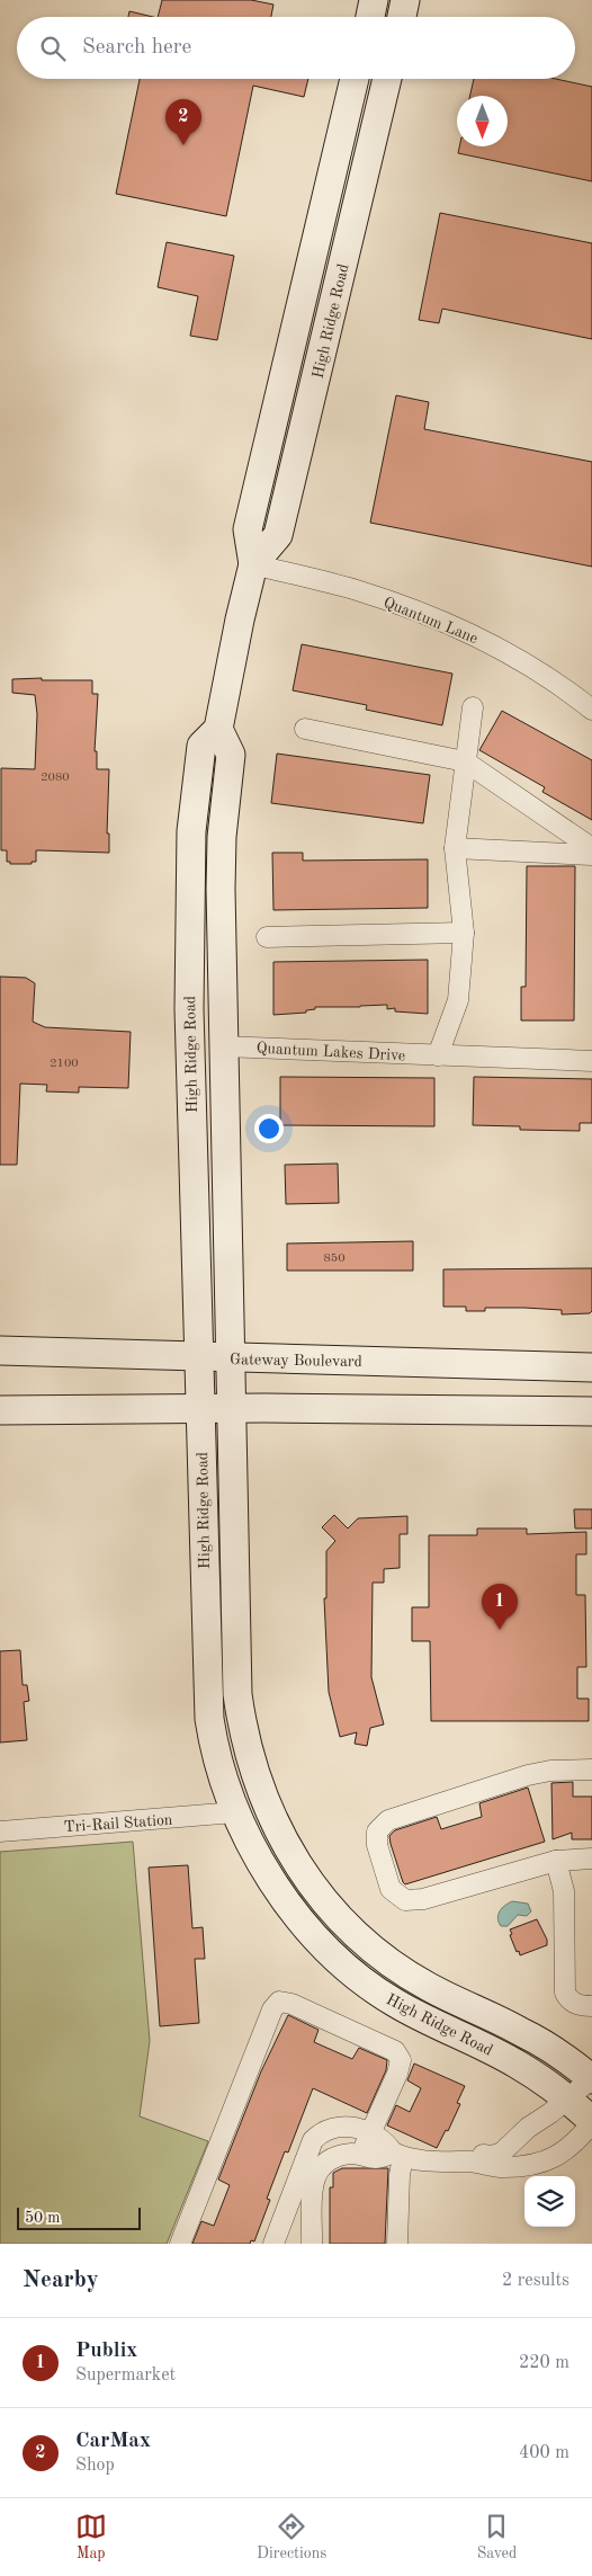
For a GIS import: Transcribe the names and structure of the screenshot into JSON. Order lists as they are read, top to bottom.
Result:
{
  "streets": {
    "street": [
      "High Ridge Road",
      "Quantum Lane",
      "Quantum Lakes Drive",
      "Gateway Boulevard",
      "Tri-Rail Station"
    ]
  },
  "crossings": [
    ["High Ridge Road", "Quantum Lane"],
    ["High Ridge Road", "Quantum Lakes Drive"],
    ["High Ridge Road", "Gateway Boulevard"],
    ["High Ridge Road", "Tri-Rail Station"]
  ],
  "house_numbers": ["2080", "2100", "850"],
  "scale_bar": "50 m",
  "north": "bottom",
  "page": {
    "search": "Search here",
    "pins": ["2", "1"],
    "scale": "50 m",
    "heading": ["Nearby", "2 results"],
    "list": [
      {
        "mark": "1",
        "name": "Publix",
        "note": "Supermarket",
        "value": "220 m"
      },
      {
        "mark": "2",
        "name": "CarMax",
        "note": "Shop",
        "value": "400 m"
      }
    ],
    "nav": ["Map", "Directions", "Saved"]
  }
}
